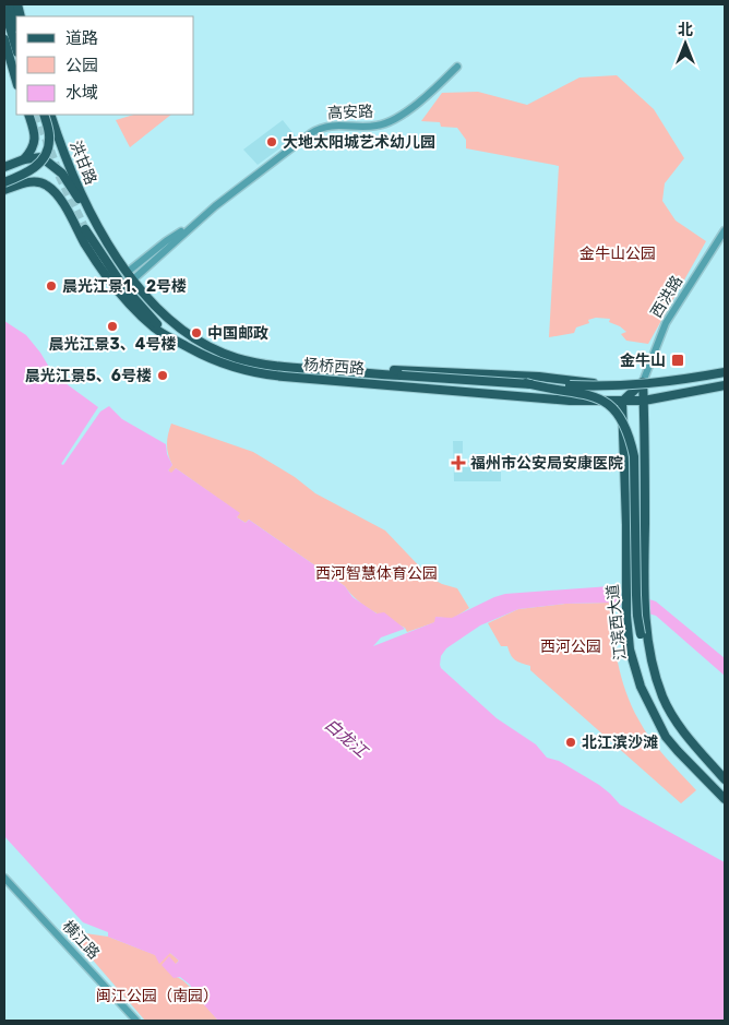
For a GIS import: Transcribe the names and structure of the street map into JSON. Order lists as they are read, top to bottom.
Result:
{
  "streets": {
    "main road": ["洪甘路", "杨桥西路", "江滨西大道"],
    "street": ["高安路", "西洪路", "横江路"]
  },
  "crossings": [
    ["高安路", "杨桥西路"],
    ["洪甘路", "杨桥西路"],
    ["西洪路", "江滨西大道"],
    ["杨桥西路", "江滨西大道"]
  ],
  "water": ["白龙江"],
  "parks": [
    "金牛山公园",
    "西河智慧体育公园",
    "西河公园",
    "闽江公园（南园）"
  ],
  "places": {
    "other": [
      "大地太阳城艺术幼儿园",
      "晨光江景1、2号楼",
      "晨光江景3、4号楼",
      "中国邮政",
      "晨光江景5、6号楼",
      "北江滨沙滩"
    ],
    "transit": ["金牛山"],
    "health": ["福州市公安局安康医院"]
  },
  "legend": ["道路", "公园", "水域"],
  "north": "top"
}
